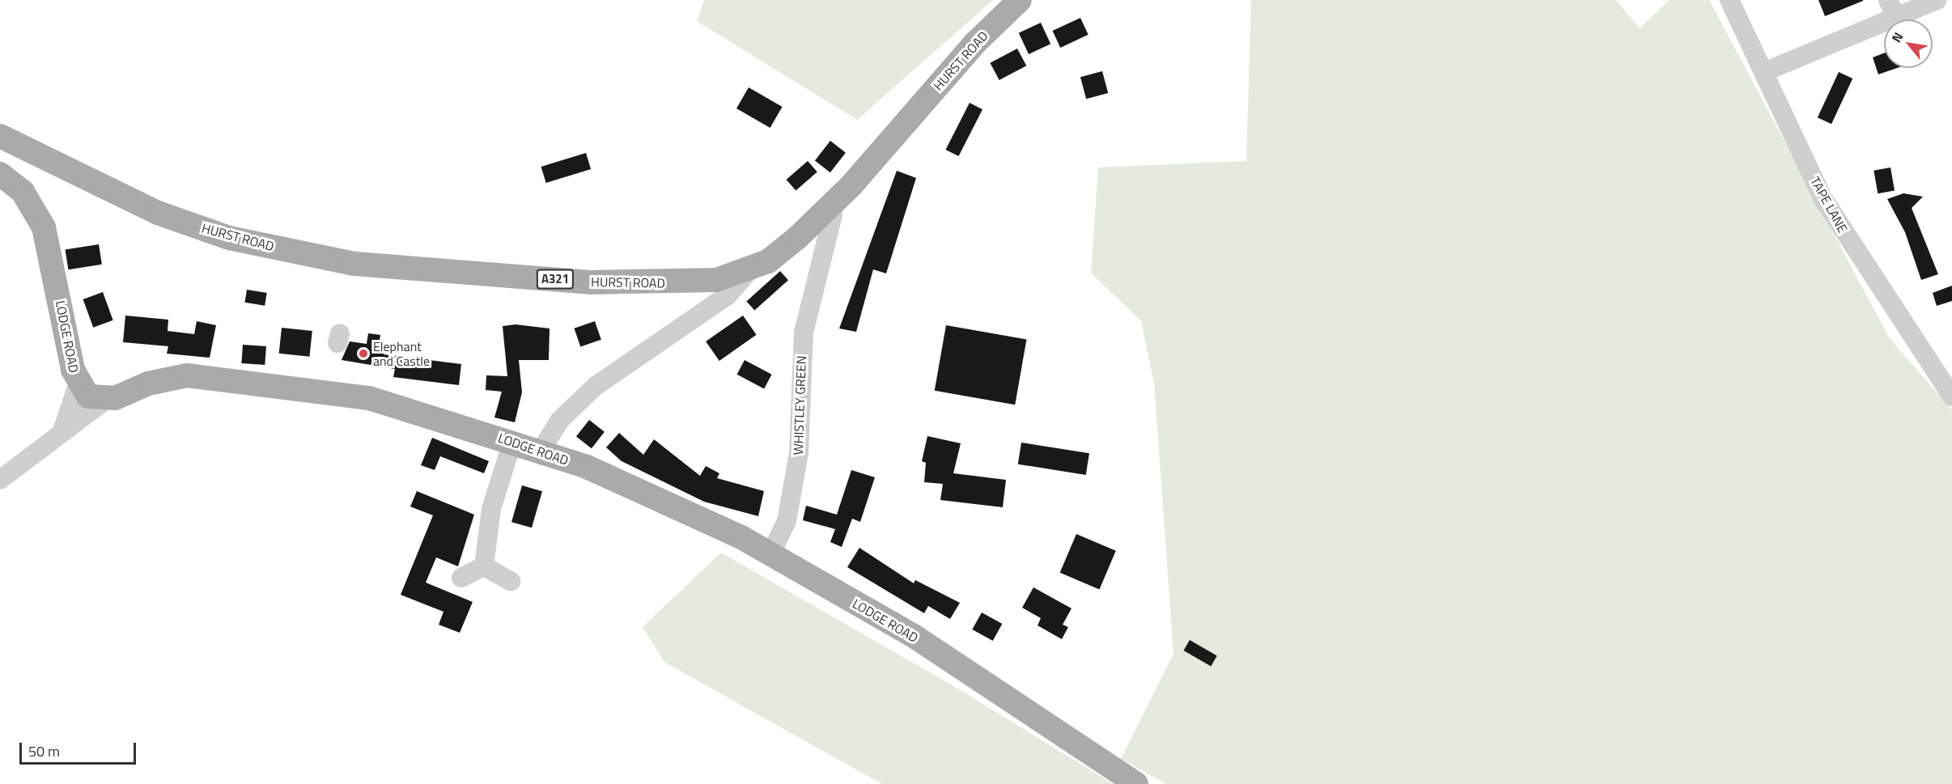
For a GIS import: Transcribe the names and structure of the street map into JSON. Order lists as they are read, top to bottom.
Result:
{
  "streets": {
    "main road": ["HURST ROAD", "A321", "LODGE ROAD"],
    "street": ["TAPE LANE", "WHISTLEY GREEN"]
  },
  "crossings": [
    ["HURST ROAD", "LODGE ROAD"],
    ["HURST ROAD", "WHISTLEY GREEN"],
    ["LODGE ROAD", "WHISTLEY GREEN"]
  ],
  "places": ["Elephant and Castle"],
  "scale_bar": "50 m",
  "north": "top left"
}
